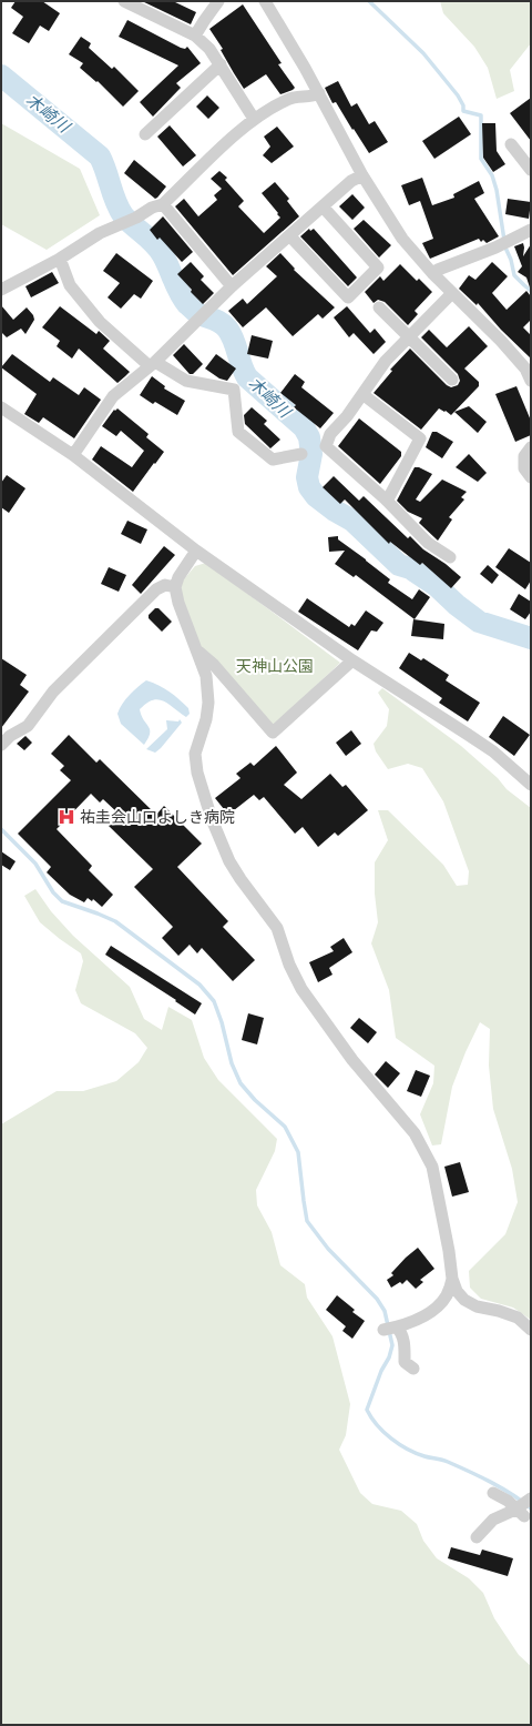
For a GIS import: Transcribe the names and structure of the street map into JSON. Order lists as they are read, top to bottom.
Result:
{
  "water": ["木崎川"],
  "parks": ["天神山公園"],
  "places": {
    "hospital": ["祐圭会山口よしき病院"]
  }
}
